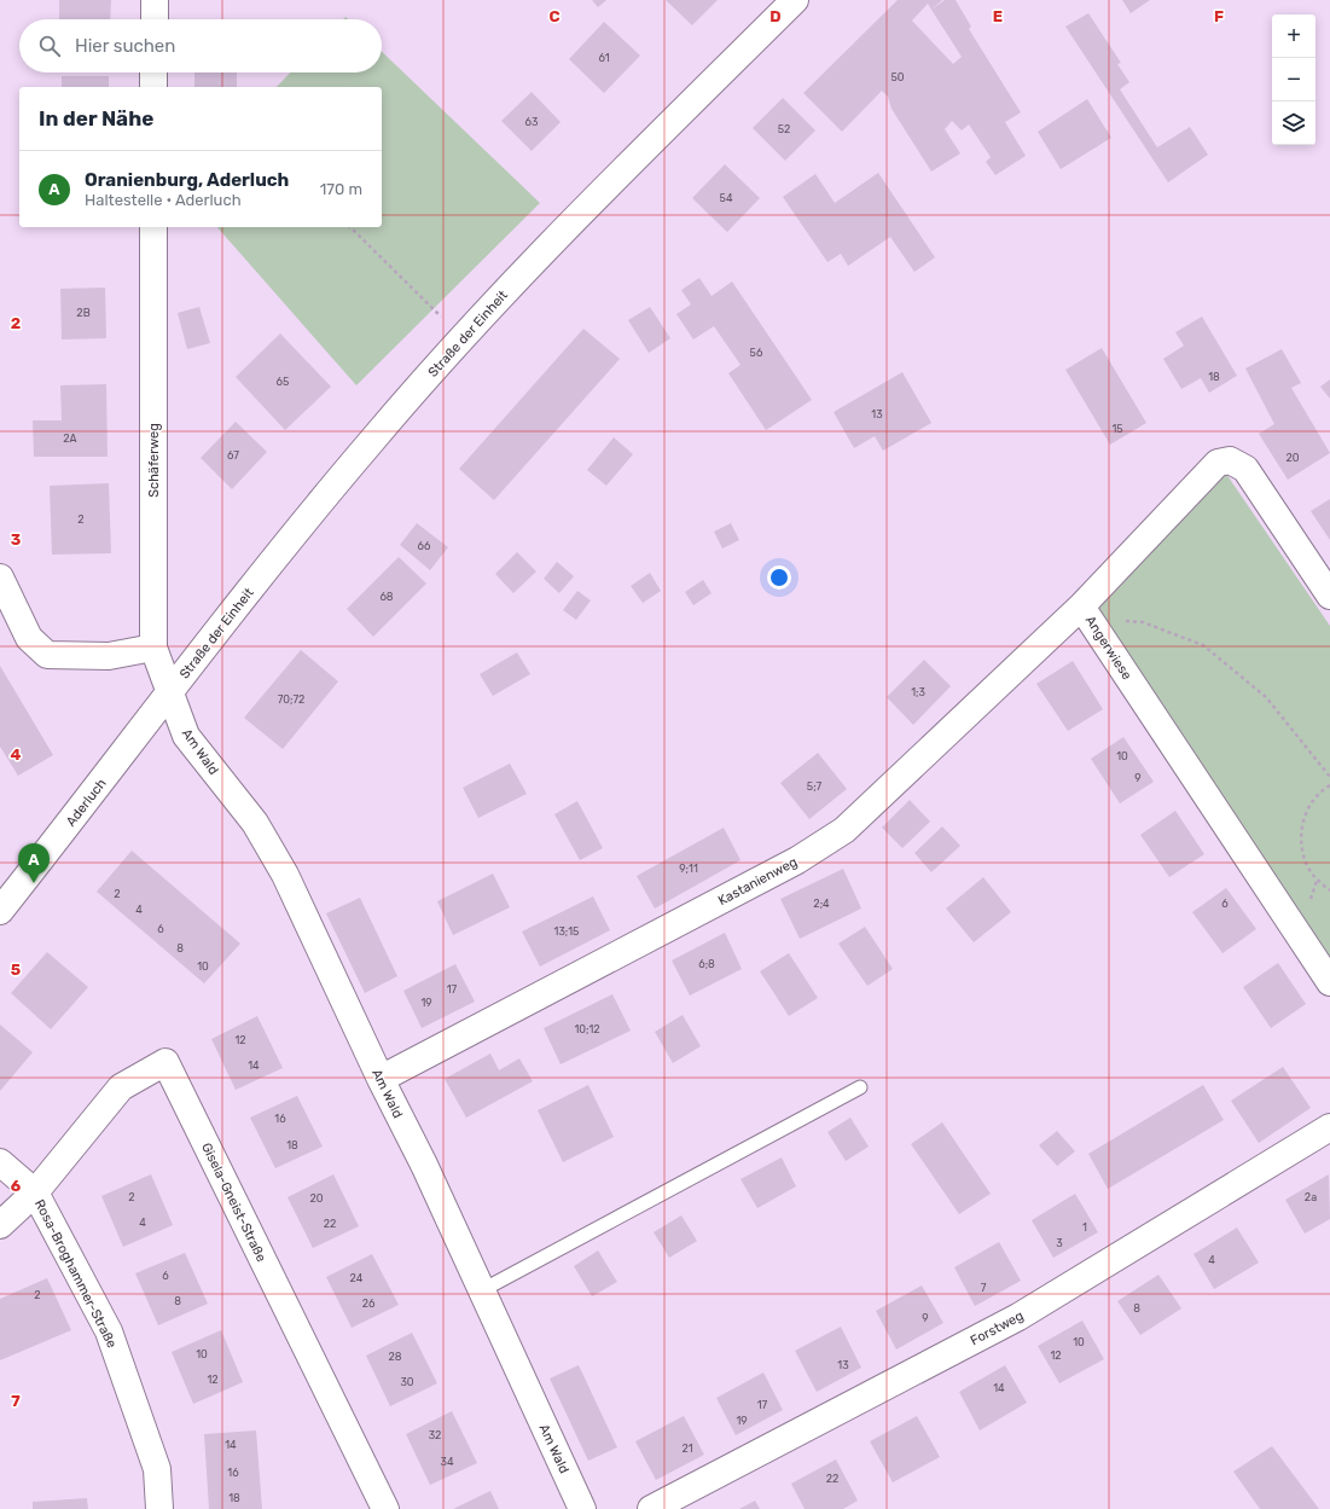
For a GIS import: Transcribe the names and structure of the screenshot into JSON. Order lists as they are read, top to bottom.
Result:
{
  "streets": {
    "street": [
      "Straße der Einheit",
      "Schäferweg",
      "Angerwiese",
      "Am Wald",
      "Aderluch",
      "Kastanienweg",
      "Gisela-Gneist-Straße",
      "Rosa-Broghammer-Straße",
      "Forstweg"
    ]
  },
  "crossings": [
    ["Straße der Einheit", "Schäferweg"],
    ["Straße der Einheit", "Am Wald"],
    ["Straße der Einheit", "Aderluch"],
    ["Schäferweg", "Am Wald"],
    ["Schäferweg", "Aderluch"],
    ["Angerwiese", "Kastanienweg"],
    ["Am Wald", "Aderluch"],
    ["Am Wald", "Kastanienweg"],
    ["Gisela-Gneist-Straße", "Rosa-Broghammer-Straße"]
  ],
  "house_numbers": [
    "61",
    "50",
    "63",
    "52",
    "54",
    "2B",
    "56",
    "18",
    "65",
    "13",
    "15",
    "2A",
    "67",
    "20",
    "2",
    "66",
    "68",
    "1;3",
    "70;72",
    "10",
    "9",
    "5;7",
    "9;11",
    "2",
    "2;4",
    "6",
    "4",
    "6",
    "13;15",
    "8",
    "6;8",
    "10",
    "17",
    "19",
    "10;12",
    "12",
    "14",
    "16",
    "18",
    "2",
    "2a",
    "20",
    "4",
    "22",
    "1",
    "3",
    "4",
    "6",
    "24",
    "7",
    "2",
    "8",
    "26",
    "8",
    "9",
    "10",
    "10",
    "12",
    "28",
    "13",
    "12",
    "30",
    "14",
    "17",
    "19",
    "32",
    "14",
    "21",
    "34",
    "16",
    "22",
    "18"
  ],
  "page": {
    "map_buttons": ["+", "−"],
    "search": "Hier suchen",
    "heading": "In der Nähe",
    "list": [
      {
        "mark": "A",
        "name": "Oranienburg, Aderluch",
        "note": "Haltestelle · Aderluch",
        "value": "170 m"
      }
    ],
    "pins": "A"
  },
  "grid": {
    "columns": [
      "C",
      "D",
      "E",
      "F"
    ],
    "rows": [
      "2",
      "3",
      "4",
      "5",
      "6",
      "7"
    ]
  }
}
